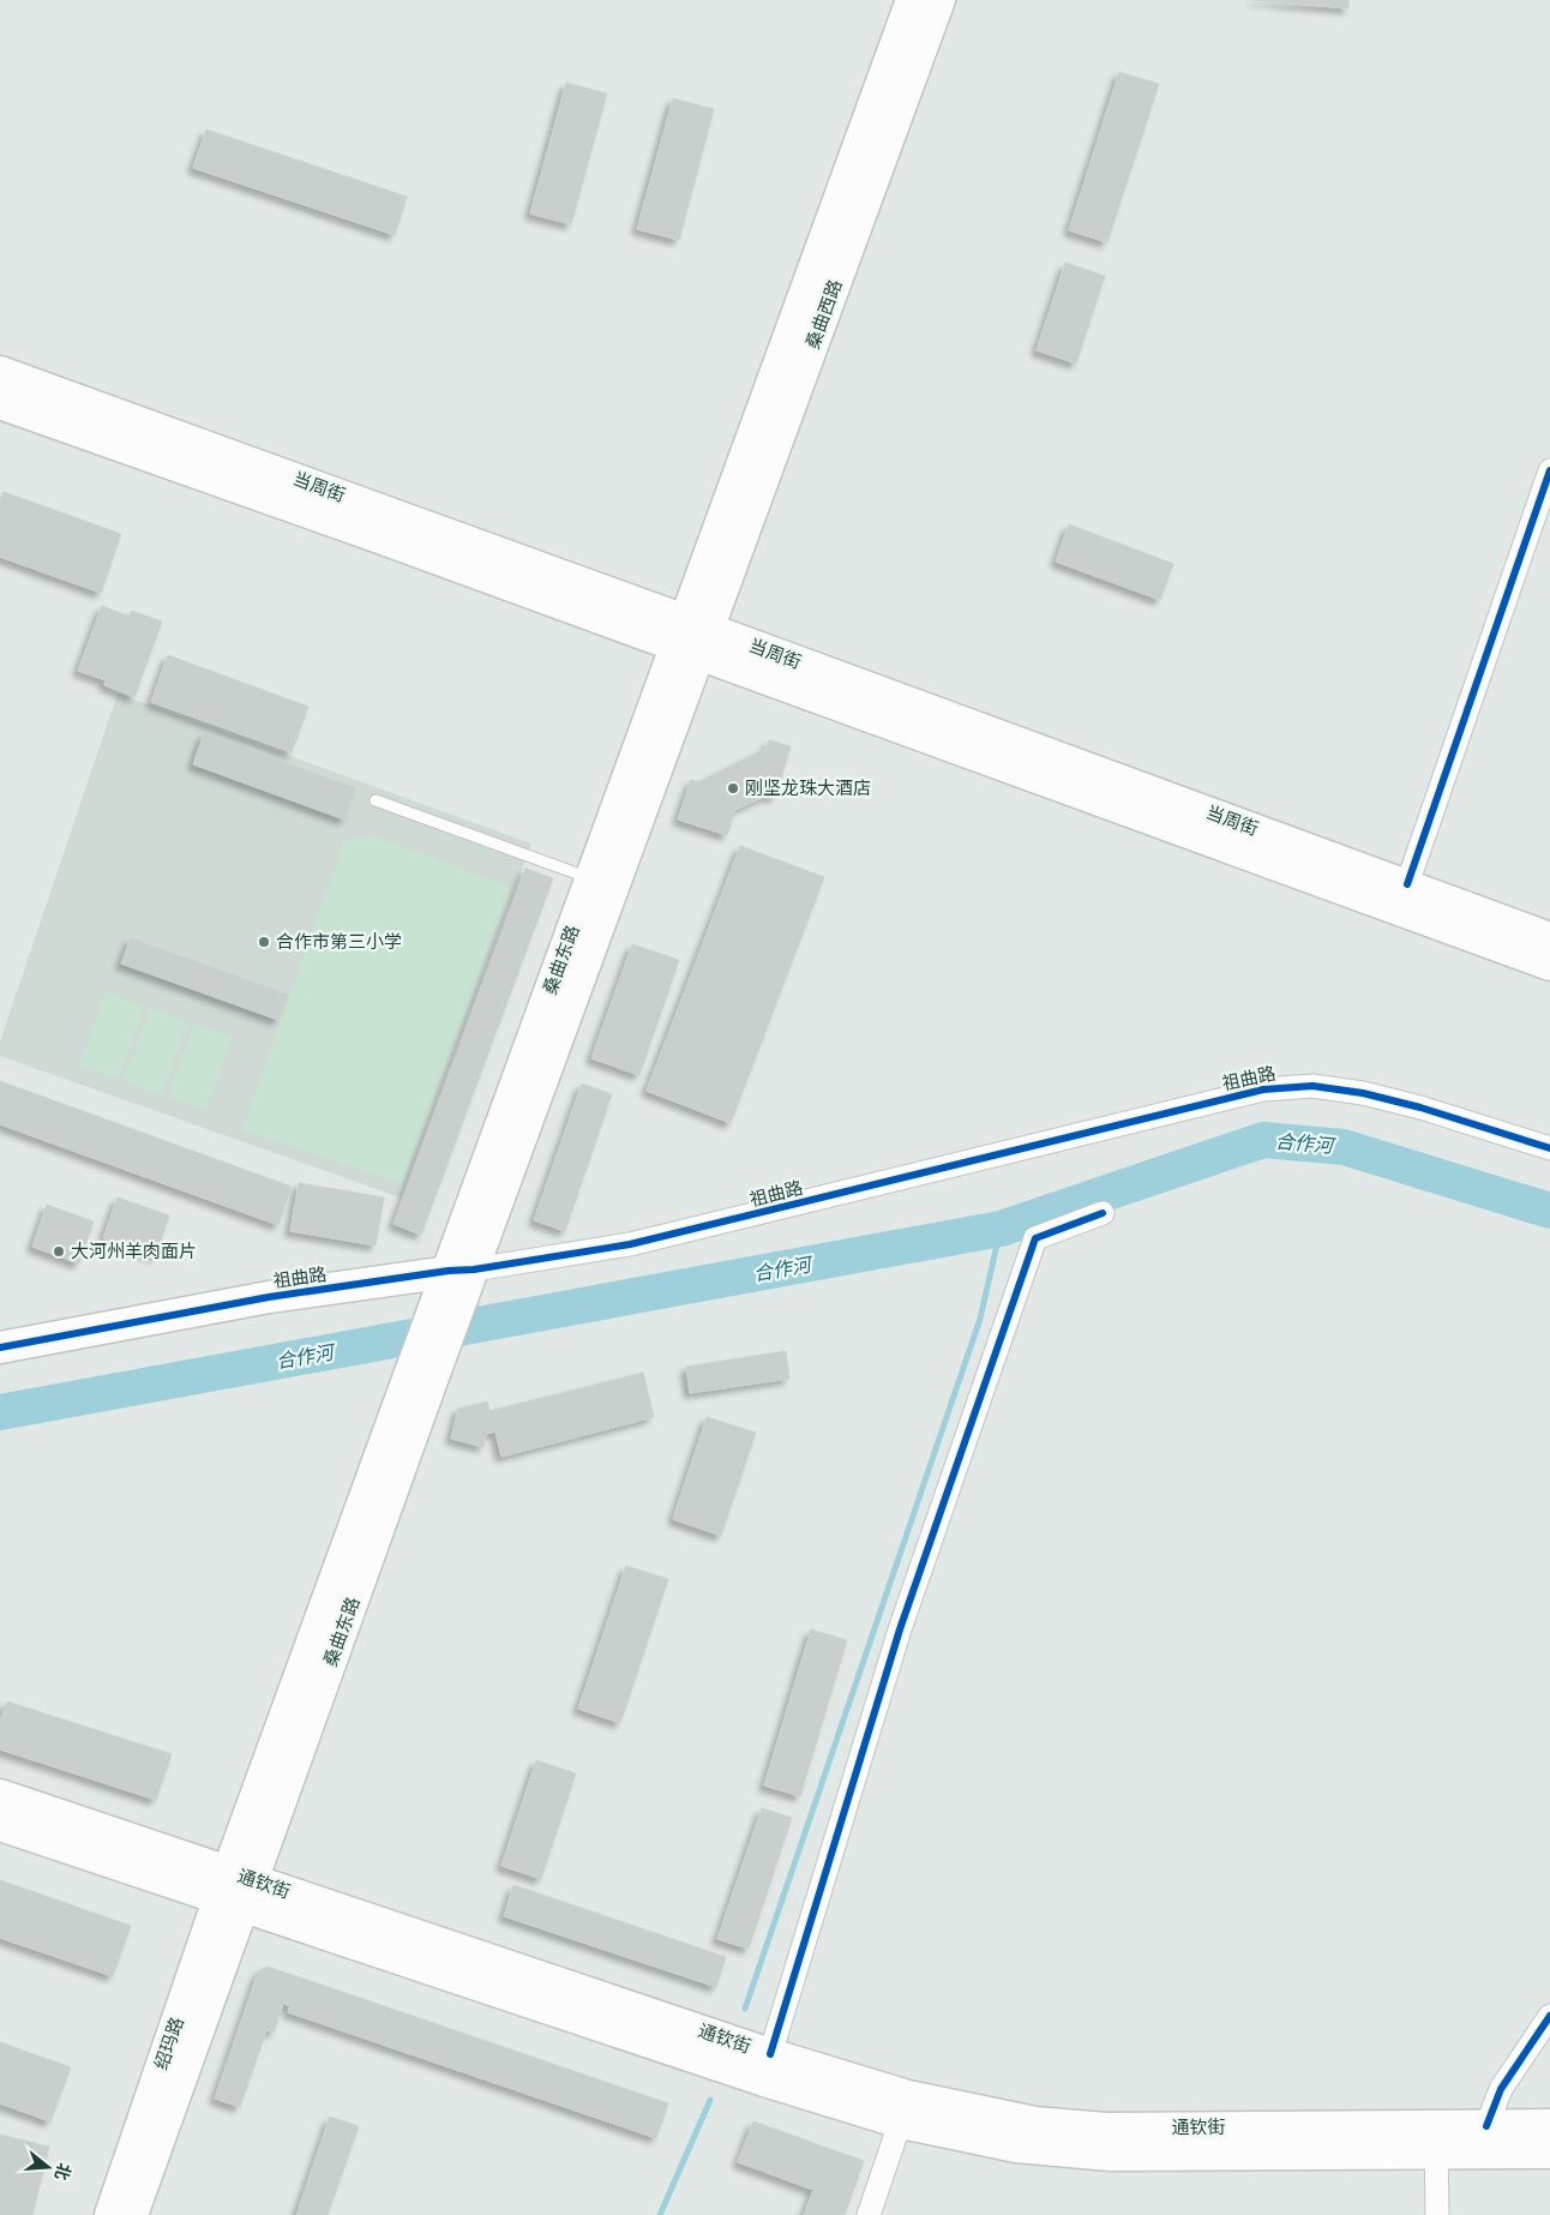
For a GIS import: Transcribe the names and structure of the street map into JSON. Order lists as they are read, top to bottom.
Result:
{
  "streets": {
    "main road": [
      "桑曲西路",
      "当周街",
      "桑曲东路",
      "祖曲路",
      "通钦街",
      "绍玛路"
    ]
  },
  "crossings": [
    ["桑曲西路", "当周街"],
    ["桑曲西路", "桑曲东路"],
    ["当周街", "桑曲东路"],
    ["桑曲东路", "祖曲路"],
    ["桑曲东路", "通钦街"],
    ["桑曲东路", "绍玛路"],
    ["通钦街", "绍玛路"]
  ],
  "water": ["合作河"],
  "places": ["刚坚龙珠大酒店", "合作市第三小学", "大河州羊肉面片"],
  "north": "right"
}
